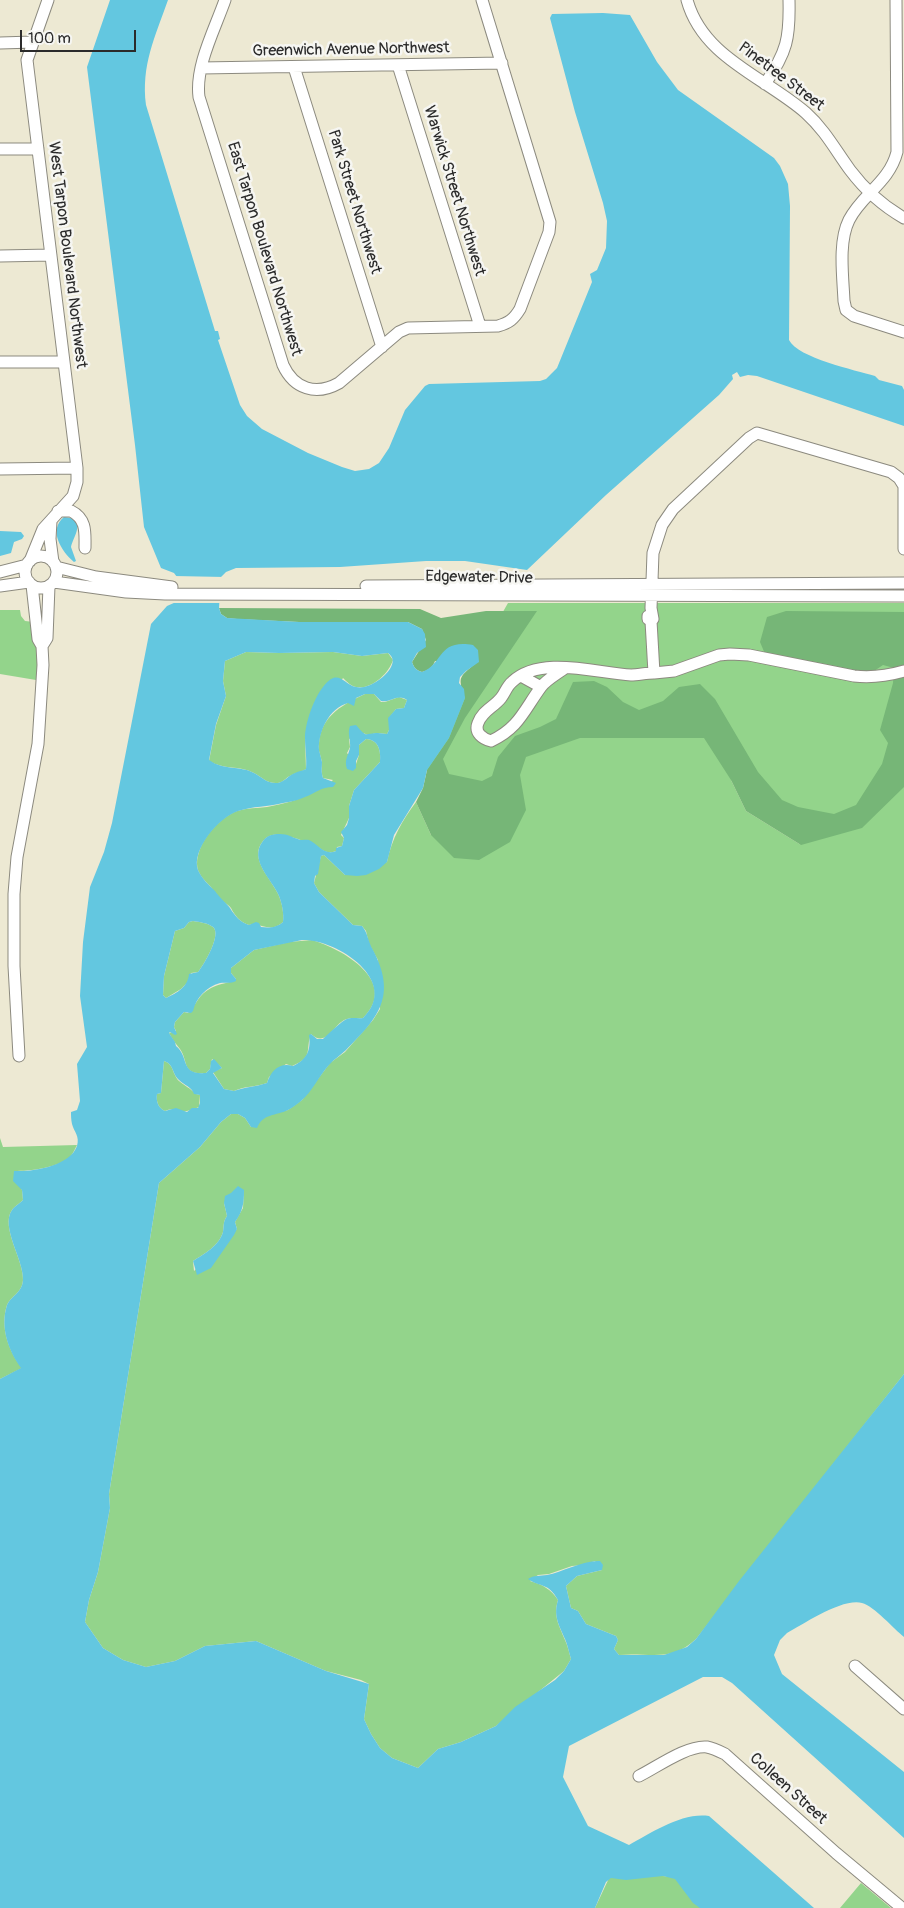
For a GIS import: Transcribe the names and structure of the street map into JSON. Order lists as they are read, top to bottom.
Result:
{
  "streets": {
    "street": [
      "Greenwich Avenue Northwest",
      "Pinetree Street",
      "Warwick Street Northwest",
      "Park Street Northwest",
      "East Tarpon Boulevard Northwest",
      "West Tarpon Boulevard Northwest",
      "Edgewater Drive",
      "Colleen Street"
    ]
  },
  "crossings": [
    ["Greenwich Avenue Northwest", "Warwick Street Northwest"],
    ["Greenwich Avenue Northwest", "Park Street Northwest"],
    ["Greenwich Avenue Northwest", "East Tarpon Boulevard Northwest"],
    ["Warwick Street Northwest", "East Tarpon Boulevard Northwest"],
    ["Park Street Northwest", "East Tarpon Boulevard Northwest"],
    ["West Tarpon Boulevard Northwest", "Edgewater Drive"]
  ],
  "scale_bar": "100 m"
}
